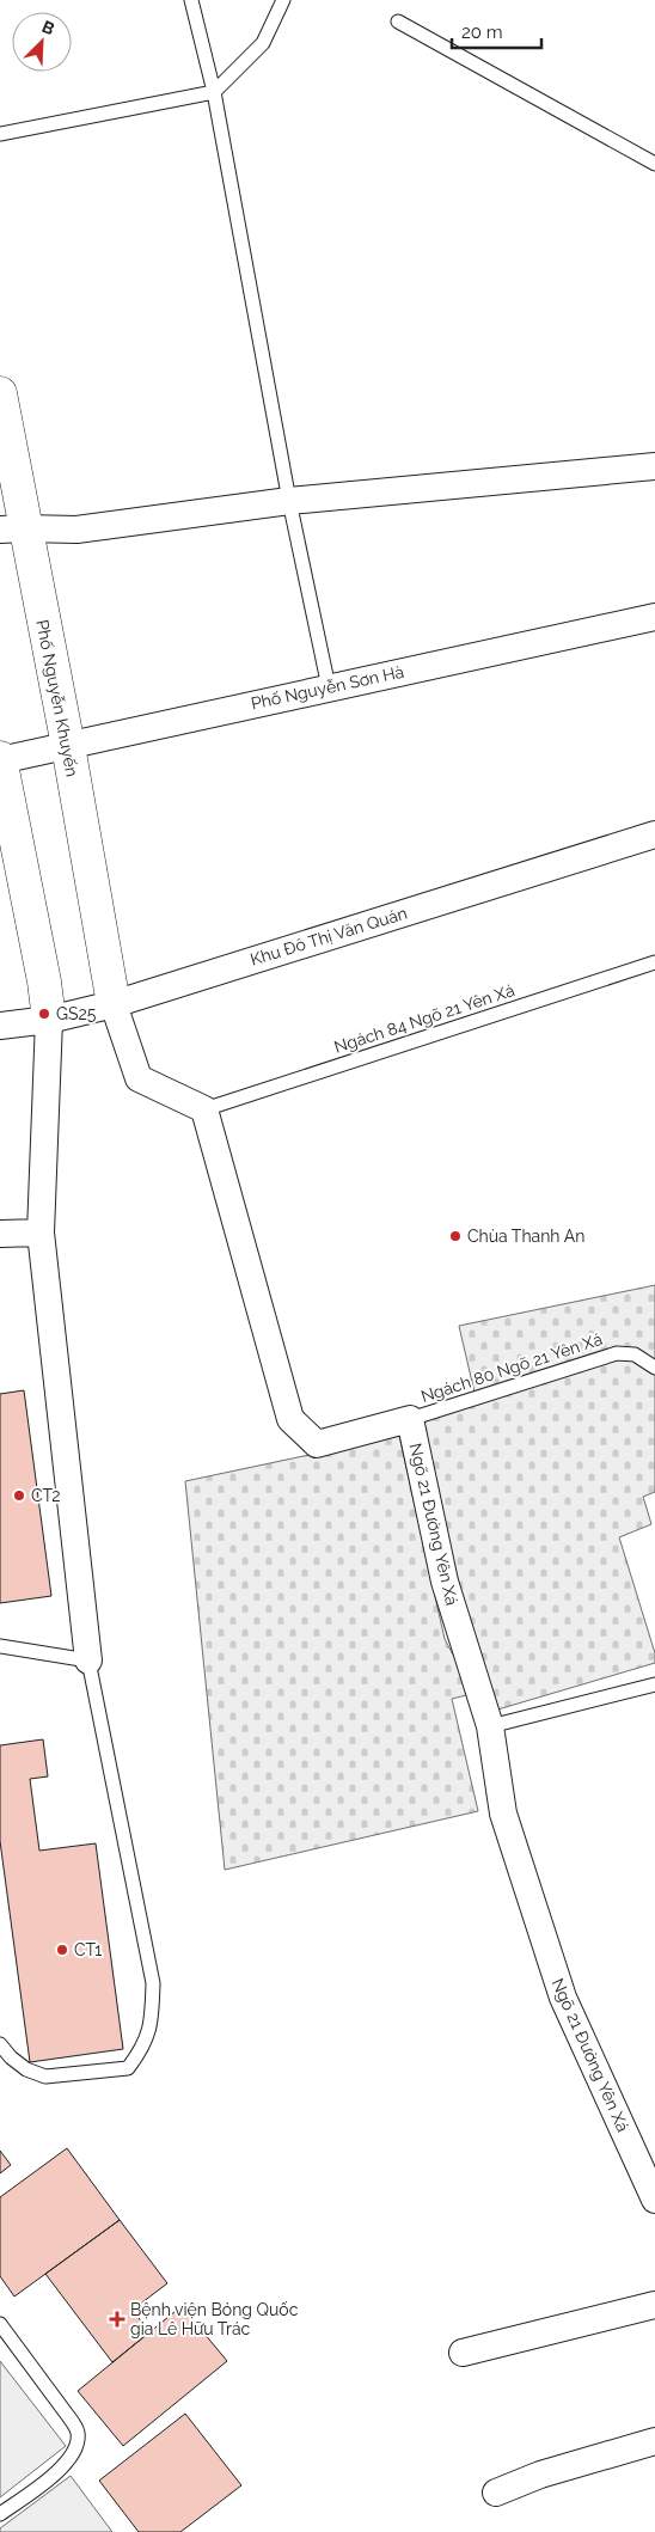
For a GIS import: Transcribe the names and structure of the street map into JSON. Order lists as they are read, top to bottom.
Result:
{
  "streets": {
    "street": [
      "Phố Nguyễn Sơn Hà",
      "Phố Nguyễn Khuyến",
      "Khu Đô Thị Văn Quán",
      "Ngõ 21 Đường Yên Xá"
    ],
    "lane": ["Ngách 84 Ngõ 21 Yên Xá", "Ngách 80 Ngõ 21 Yên Xá"]
  },
  "crossings": [
    ["Phố Nguyễn Sơn Hà", "Phố Nguyễn Khuyến"],
    ["Phố Nguyễn Khuyến", "Khu Đô Thị Văn Quán"],
    ["Ngách 84 Ngõ 21 Yên Xá", "Ngõ 21 Đường Yên Xá"],
    ["Ngách 80 Ngõ 21 Yên Xá", "Ngõ 21 Đường Yên Xá"]
  ],
  "places": {
    "other": [
      "GS25",
      "Chùa Thanh An",
      "CT2",
      "CT1"
    ],
    "health": ["Bệnh viện Bỏng Quốc gia Lê Hữu Trác"]
  },
  "scale_bar": "20 m",
  "north": "top right"
}
